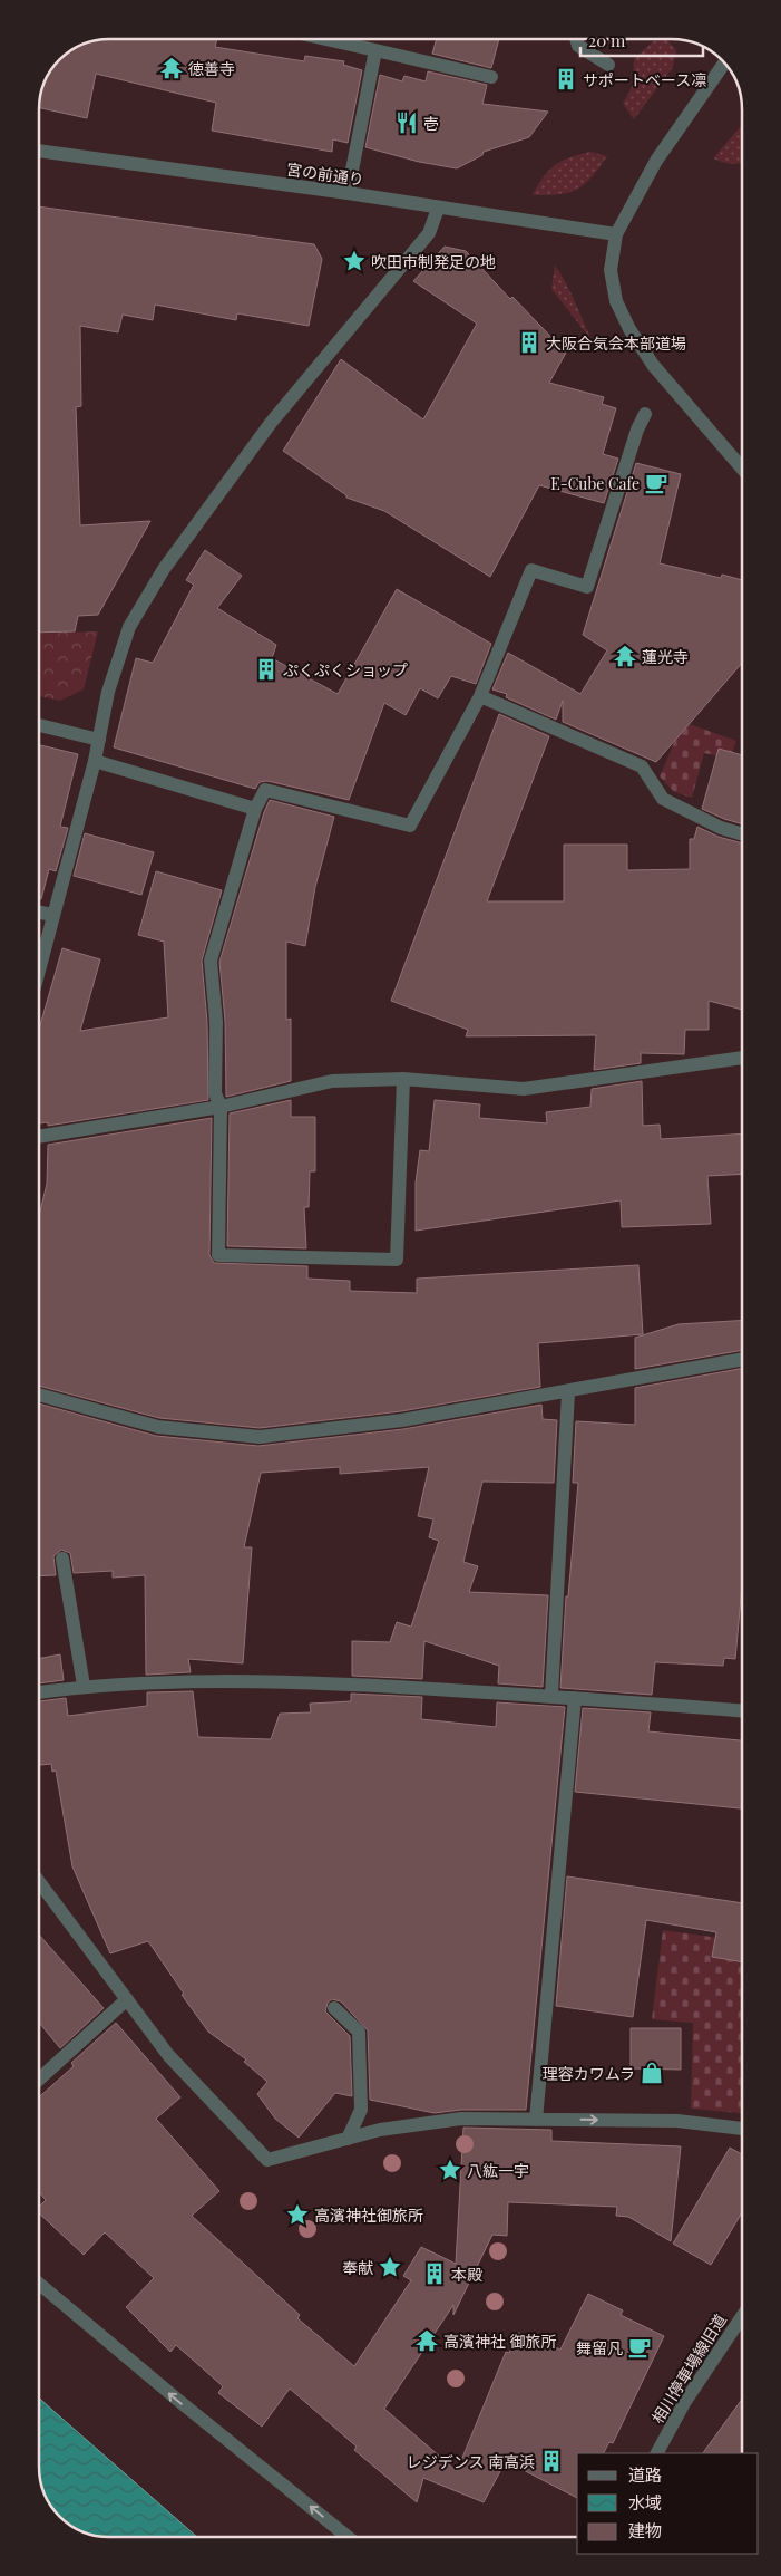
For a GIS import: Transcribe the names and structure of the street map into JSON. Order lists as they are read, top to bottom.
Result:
{
  "streets": {
    "street": ["宮の前通り", "相川停車場線旧道"]
  },
  "places": {
    "temple": ["徳善寺", "蓮光寺", "高濱神社 御旅所"],
    "building": [
      "サポートベース凛",
      "大阪合気会本部道場",
      "ぷくぷくショップ",
      "本殿",
      "レジデンス 南高浜"
    ],
    "restaurant": ["壱"],
    "place": [
      "吹田市制発足の地",
      "八紘一宇",
      "高濱神社御旅所",
      "奉献"
    ],
    "cafe": ["E-Cube Cafe", "舞留凡"],
    "shop": ["理容カワムラ"]
  },
  "legend": ["道路", "水域", "建物"],
  "scale_bar": "20 m"
}
